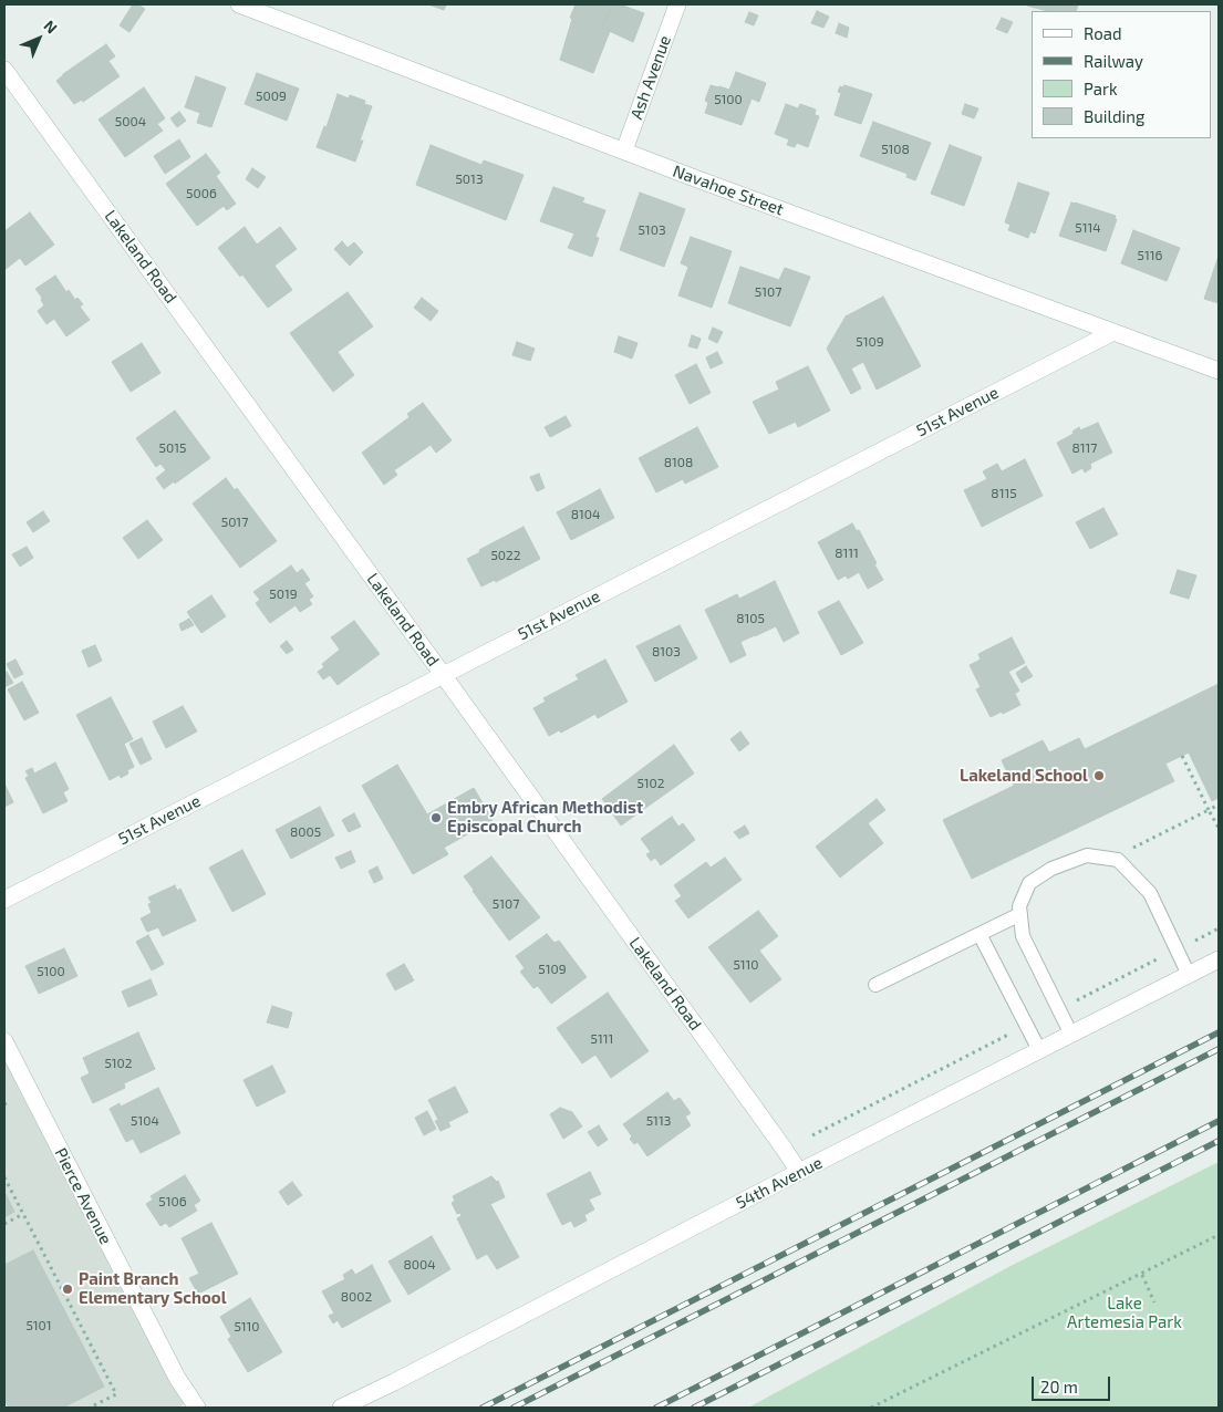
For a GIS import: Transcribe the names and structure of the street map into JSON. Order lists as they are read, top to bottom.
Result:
{
  "streets": {
    "street": [
      "Ash Avenue",
      "Navahoe Street",
      "Lakeland Road",
      "51st Avenue",
      "54th Avenue",
      "Pierce Avenue"
    ]
  },
  "crossings": [
    ["Ash Avenue", "Navahoe Street"],
    ["Navahoe Street", "51st Avenue"],
    ["Lakeland Road", "51st Avenue"],
    ["Lakeland Road", "54th Avenue"]
  ],
  "parks": ["Lake Artemesia Park"],
  "places": ["Lakeland School", "Embry African Methodist Episcopal Church", "Paint Branch Elementary School"],
  "house_numbers": [
    "5009",
    "5100",
    "5004",
    "5108",
    "5013",
    "5006",
    "5114",
    "5103",
    "5116",
    "5107",
    "5109",
    "5015",
    "8117",
    "8108",
    "8115",
    "8104",
    "5017",
    "8111",
    "5022",
    "5019",
    "8105",
    "8103",
    "5102",
    "8005",
    "5107",
    "5110",
    "5109",
    "5100",
    "5111",
    "5102",
    "5104",
    "5113",
    "5106",
    "8004",
    "8002",
    "5101",
    "5110"
  ],
  "legend": [
    "Road",
    "Railway",
    "Park",
    "Building"
  ],
  "scale_bar": "20 m",
  "north": "top right"
}
